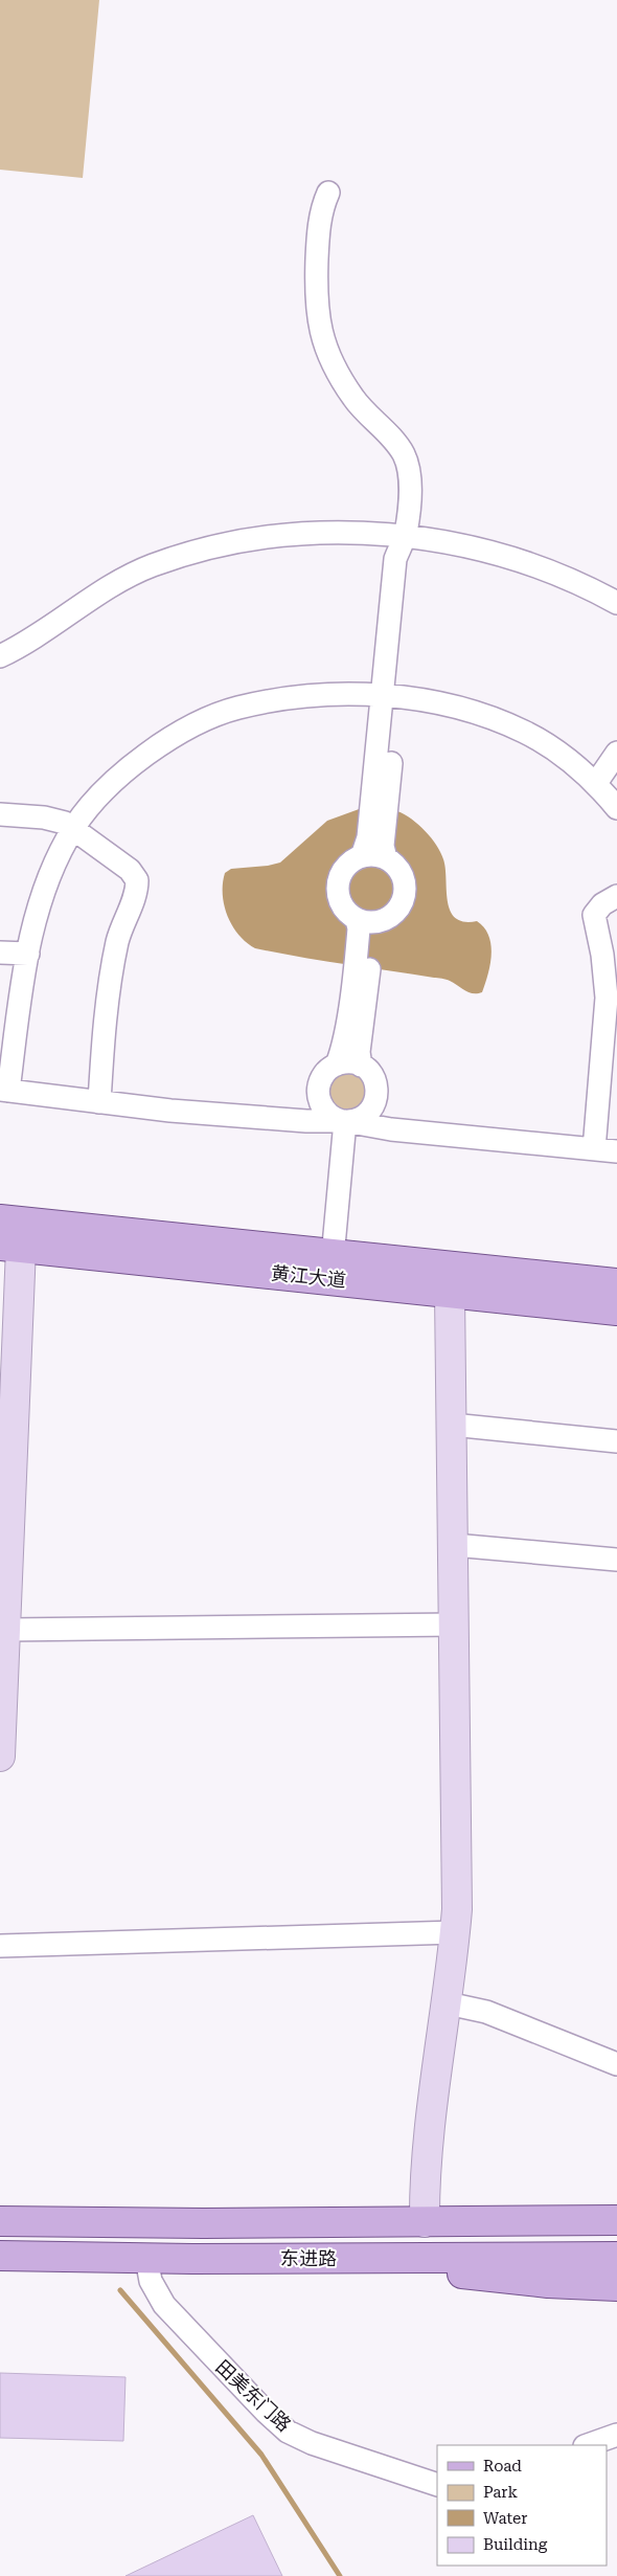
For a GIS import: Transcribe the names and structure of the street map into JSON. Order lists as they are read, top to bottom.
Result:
{
  "streets": {
    "main road": ["黄江大道", "东进路"],
    "street": ["田美东门路"]
  },
  "crossings": [
    ["东进路", "田美东门路"]
  ],
  "legend": [
    "Road",
    "Park",
    "Water",
    "Building"
  ]
}
